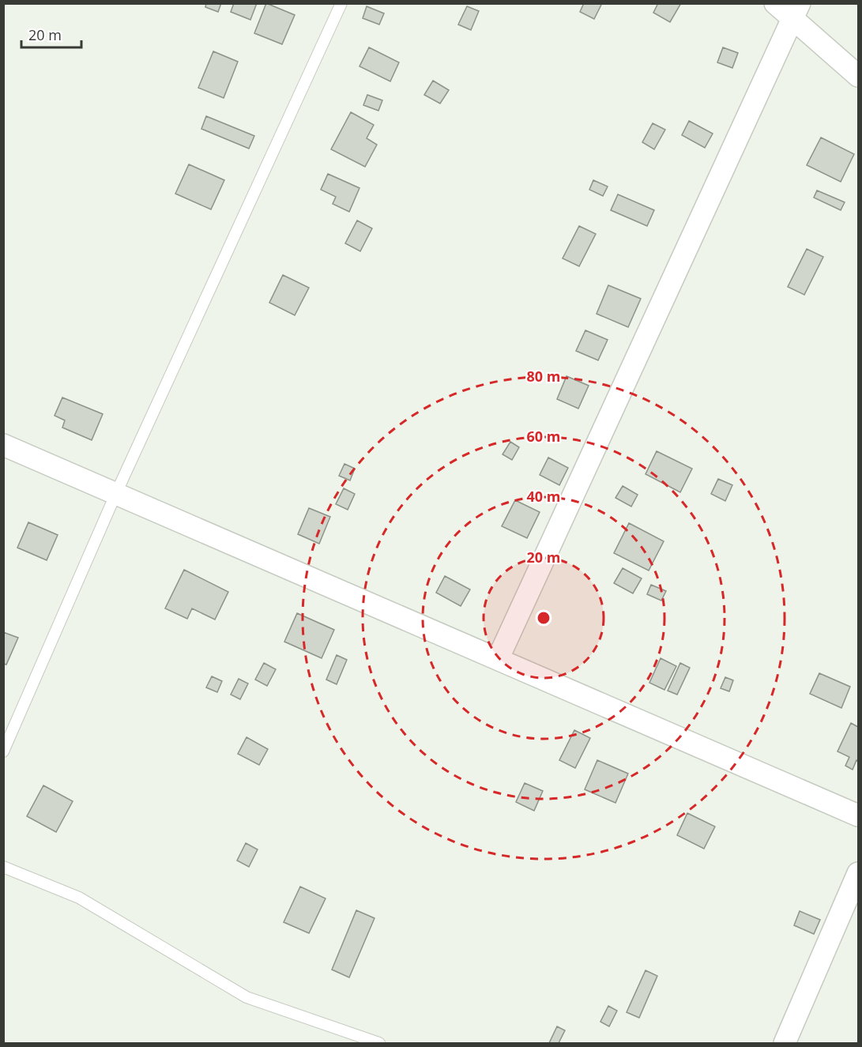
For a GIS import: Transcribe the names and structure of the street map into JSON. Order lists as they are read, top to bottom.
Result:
{
  "scale_bar": "20 m",
  "rings": [
    "80 m",
    "60 m",
    "40 m",
    "20 m"
  ]
}
